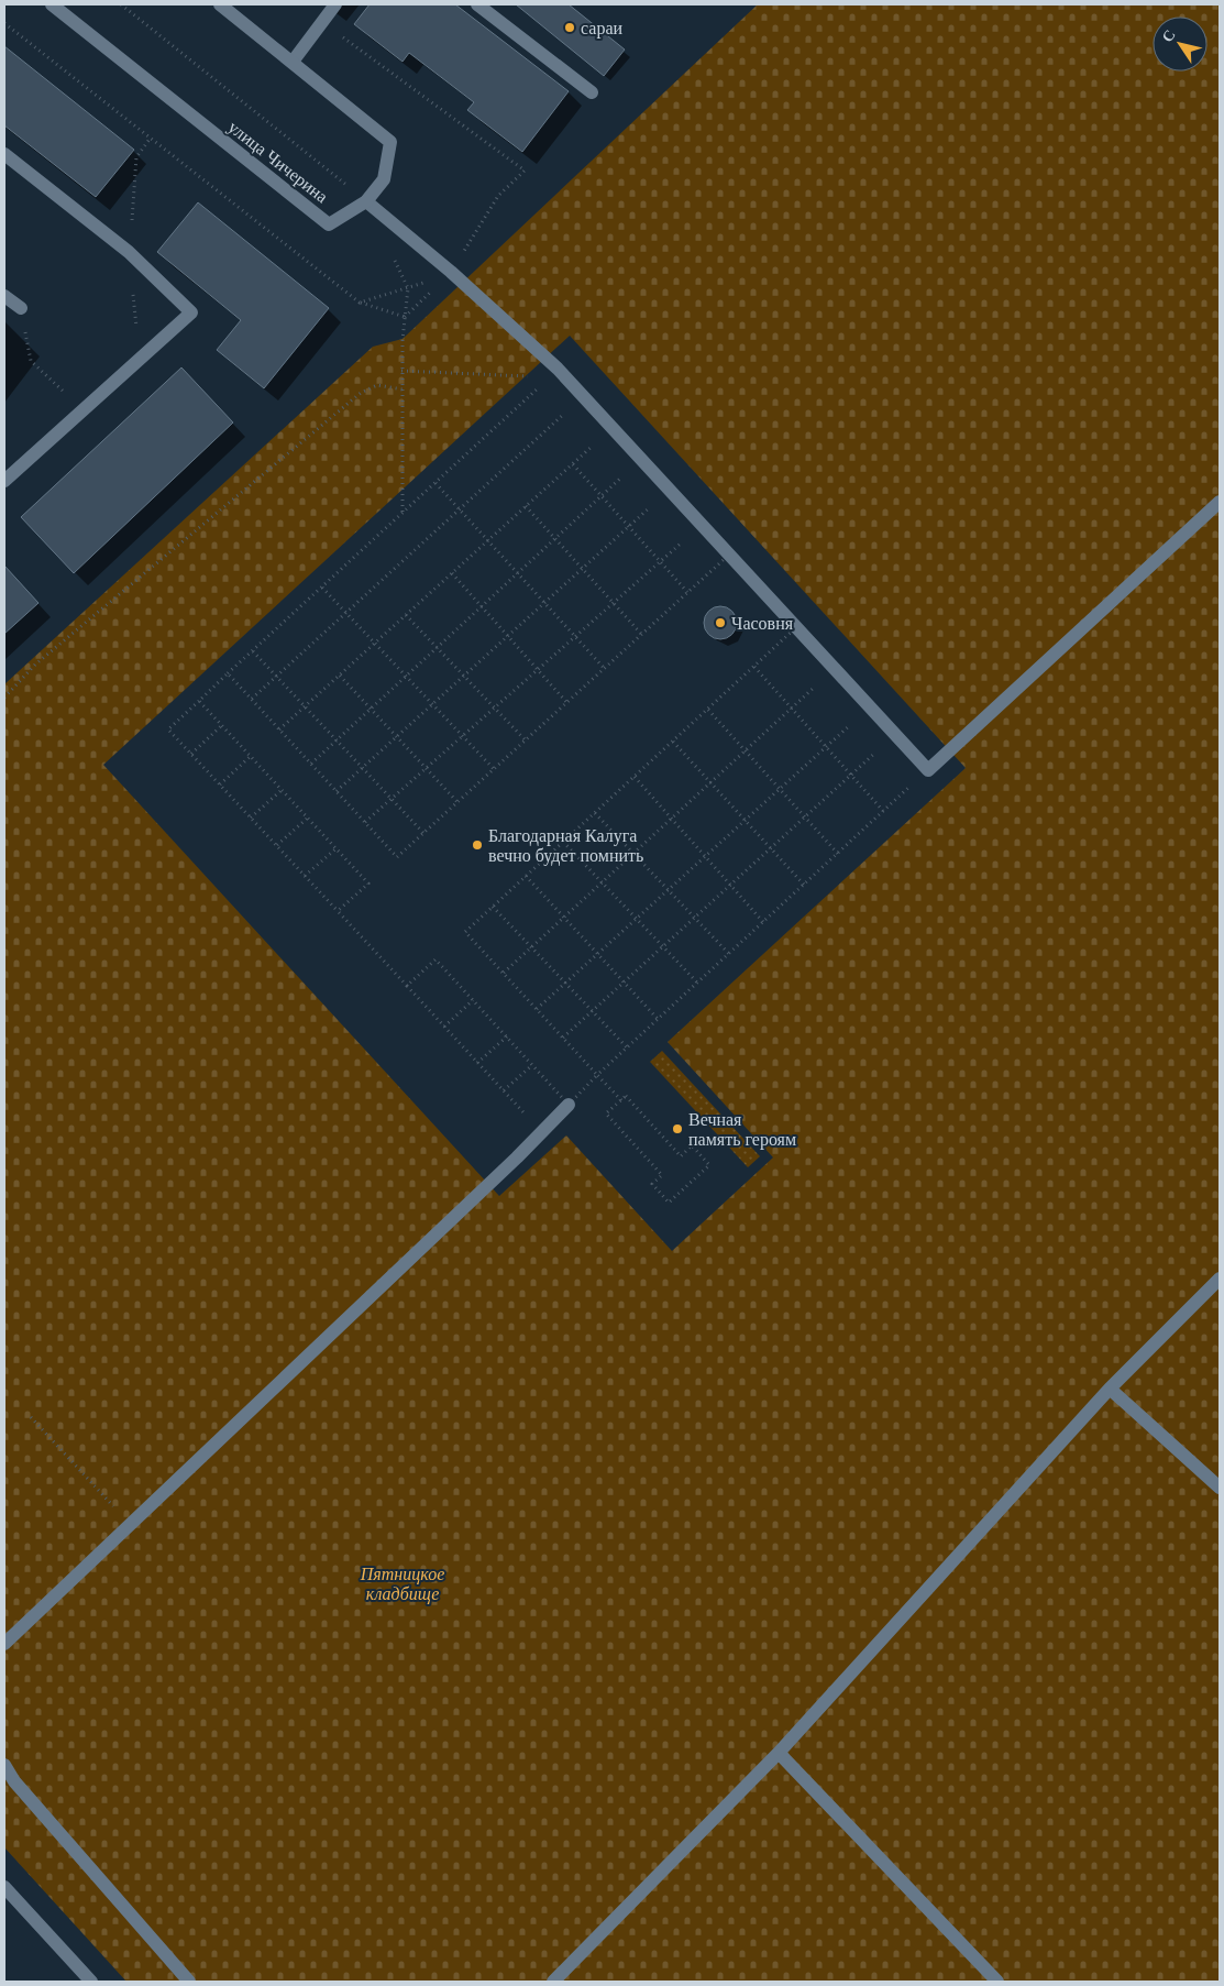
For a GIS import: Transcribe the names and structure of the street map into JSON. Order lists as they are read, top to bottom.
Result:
{
  "streets": {
    "street": ["улица Чичерина"]
  },
  "parks": ["Пятницкое кладбище"],
  "places": [
    "сараи",
    "Часовня",
    "Благодарная Калуга вечно будет помнить",
    "Вечная память героям"
  ],
  "north": "top left"
}
